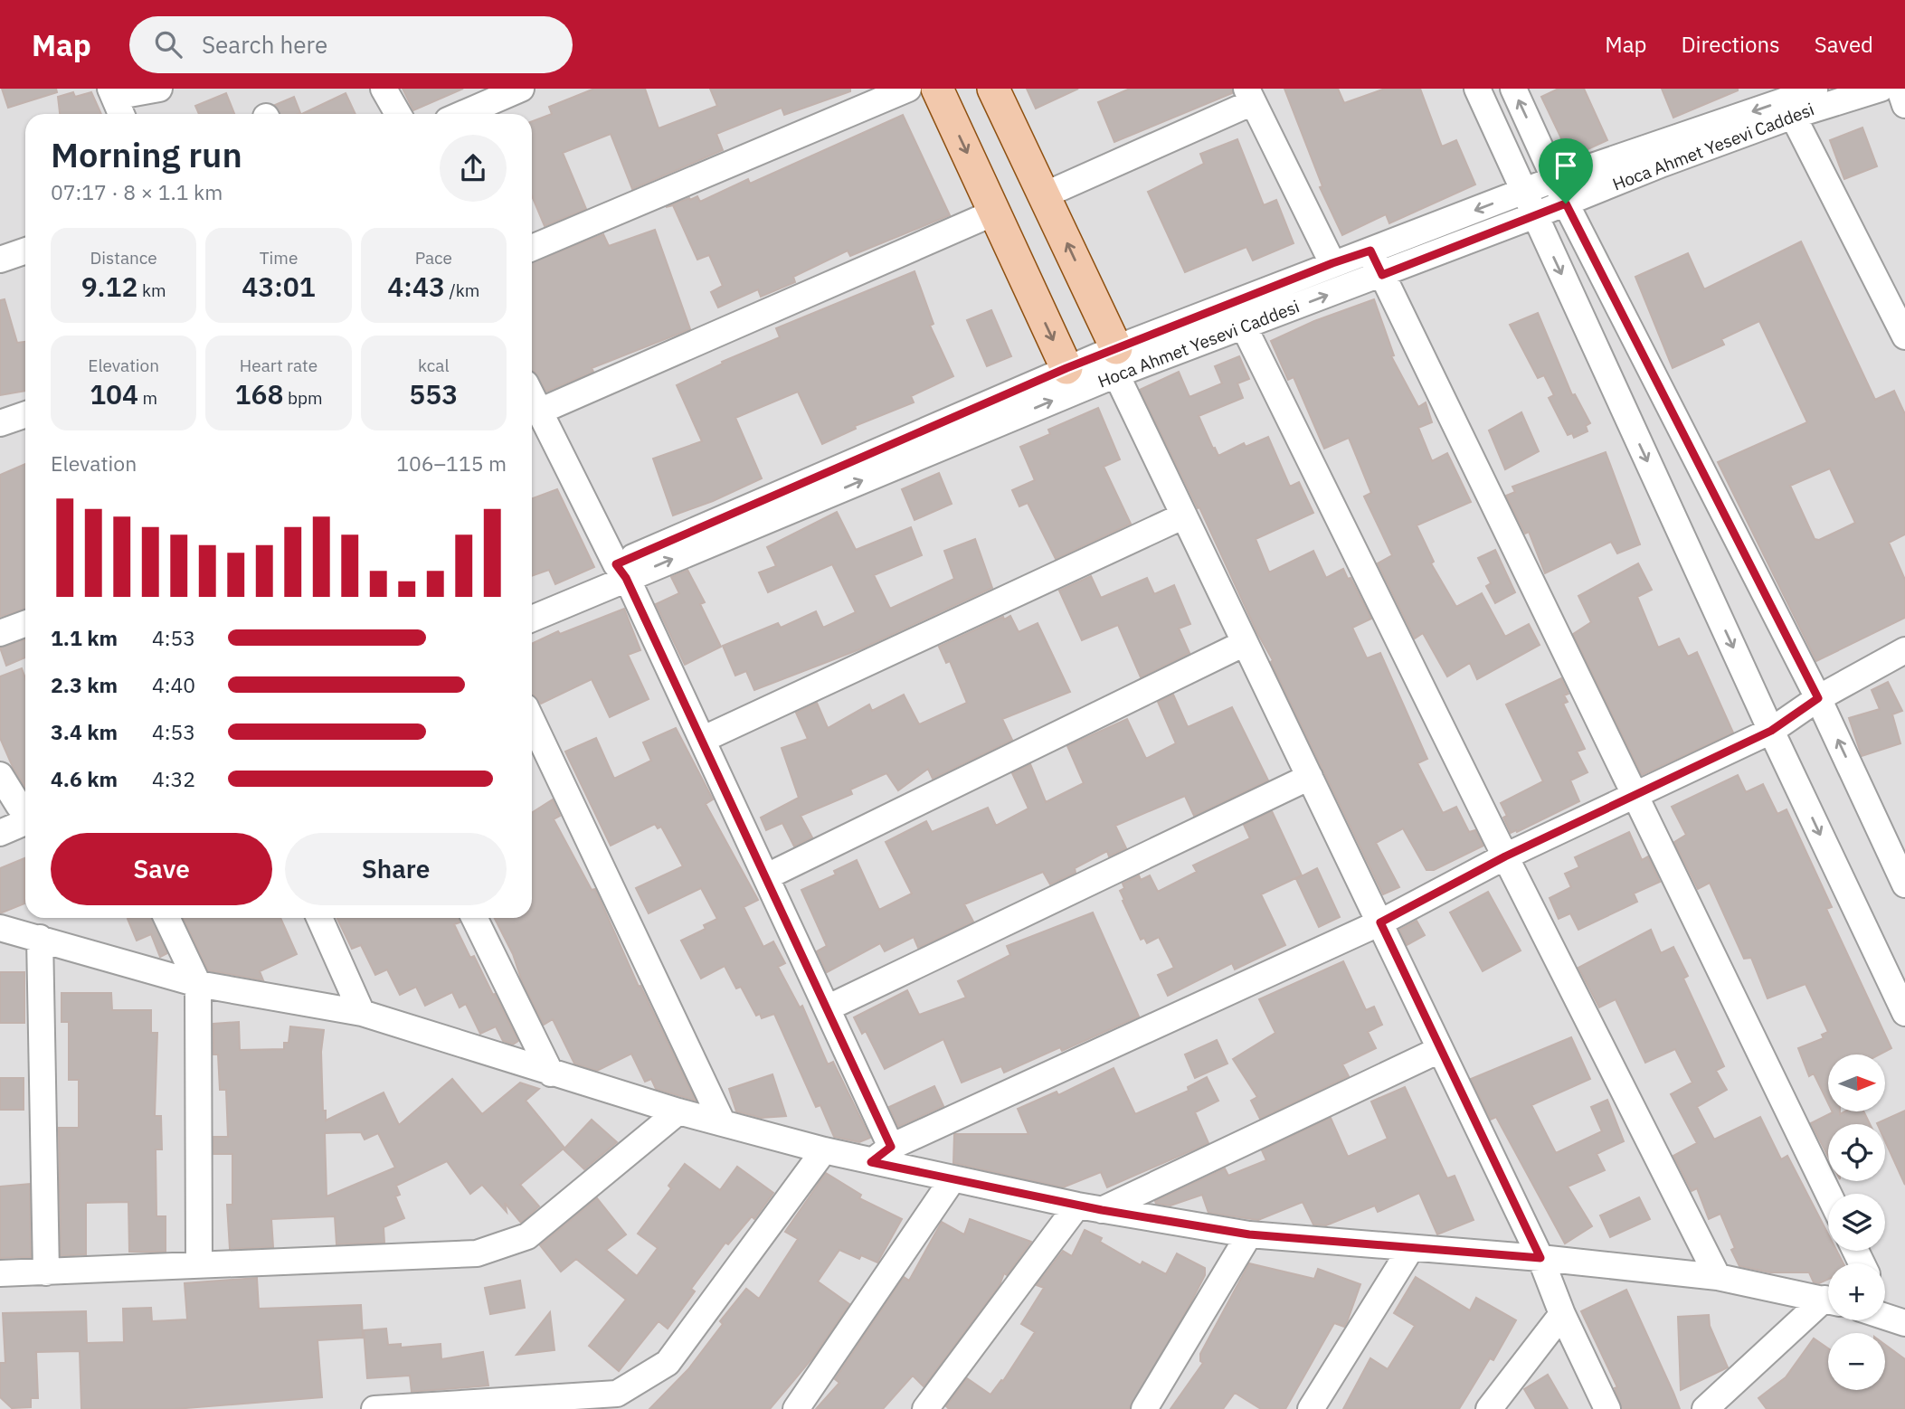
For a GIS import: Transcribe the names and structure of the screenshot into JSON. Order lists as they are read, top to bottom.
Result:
{
  "streets": {
    "street": ["Hoca Ahmet Yesevi Caddesi"]
  },
  "north": "right",
  "page": {
    "header": "Map",
    "search": "Search here",
    "nav": ["Map", "Directions", "Saved"],
    "heading": ["Morning run", "07:17 · 8 × 1.1 km"],
    "stats": [
      ["Distance", "9.12 km"],
      ["Time", "43:01"],
      ["Pace", "4:43 /km"],
      ["Elevation", "104 m"],
      ["Heart rate", "168 bpm"],
      ["kcal", "553"]
    ],
    "chart": ["Elevation", "106–115 m"],
    "list": [
      {
        "name": "1.1 km",
        "note": "4:53"
      },
      {
        "name": "2.3 km",
        "note": "4:40"
      },
      {
        "name": "3.4 km",
        "note": "4:53"
      },
      {
        "name": "4.6 km",
        "note": "4:32"
      }
    ],
    "buttons": ["Save", "Share"],
    "map_buttons": ["+", "−"]
  }
}
